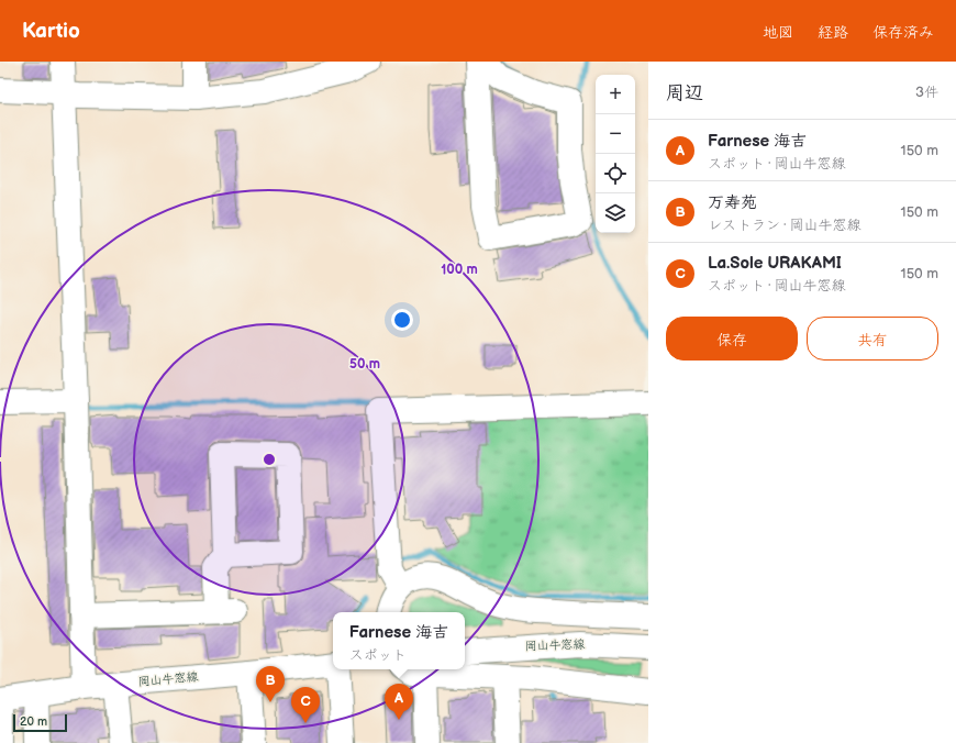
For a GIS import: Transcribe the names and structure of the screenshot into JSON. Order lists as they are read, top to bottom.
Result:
{
  "streets": {
    "street": ["岡山牛窓線"]
  },
  "scale_bar": "20 m",
  "page": {
    "header": "Kartio",
    "nav": ["地図", "経路", "保存済み"],
    "heading": ["周辺", "3件"],
    "map_buttons": ["+", "−"],
    "list": [
      {
        "mark": "A",
        "name": "Farnese 海吉",
        "note": "スポット · 岡山牛窓線",
        "value": "150 m"
      },
      {
        "mark": "B",
        "name": "万寿苑",
        "note": "レストラン · 岡山牛窓線",
        "value": "150 m"
      },
      {
        "mark": "C",
        "name": "La.Sole URAKAMI",
        "note": "スポット · 岡山牛窓線",
        "value": "150 m"
      }
    ],
    "buttons": ["保存", "共有"],
    "popup": ["Farnese 海吉", "スポット"],
    "pins": ["B", "A", "C"],
    "scale": "20 m"
  },
  "rings": ["100 m", "50 m"]
}
